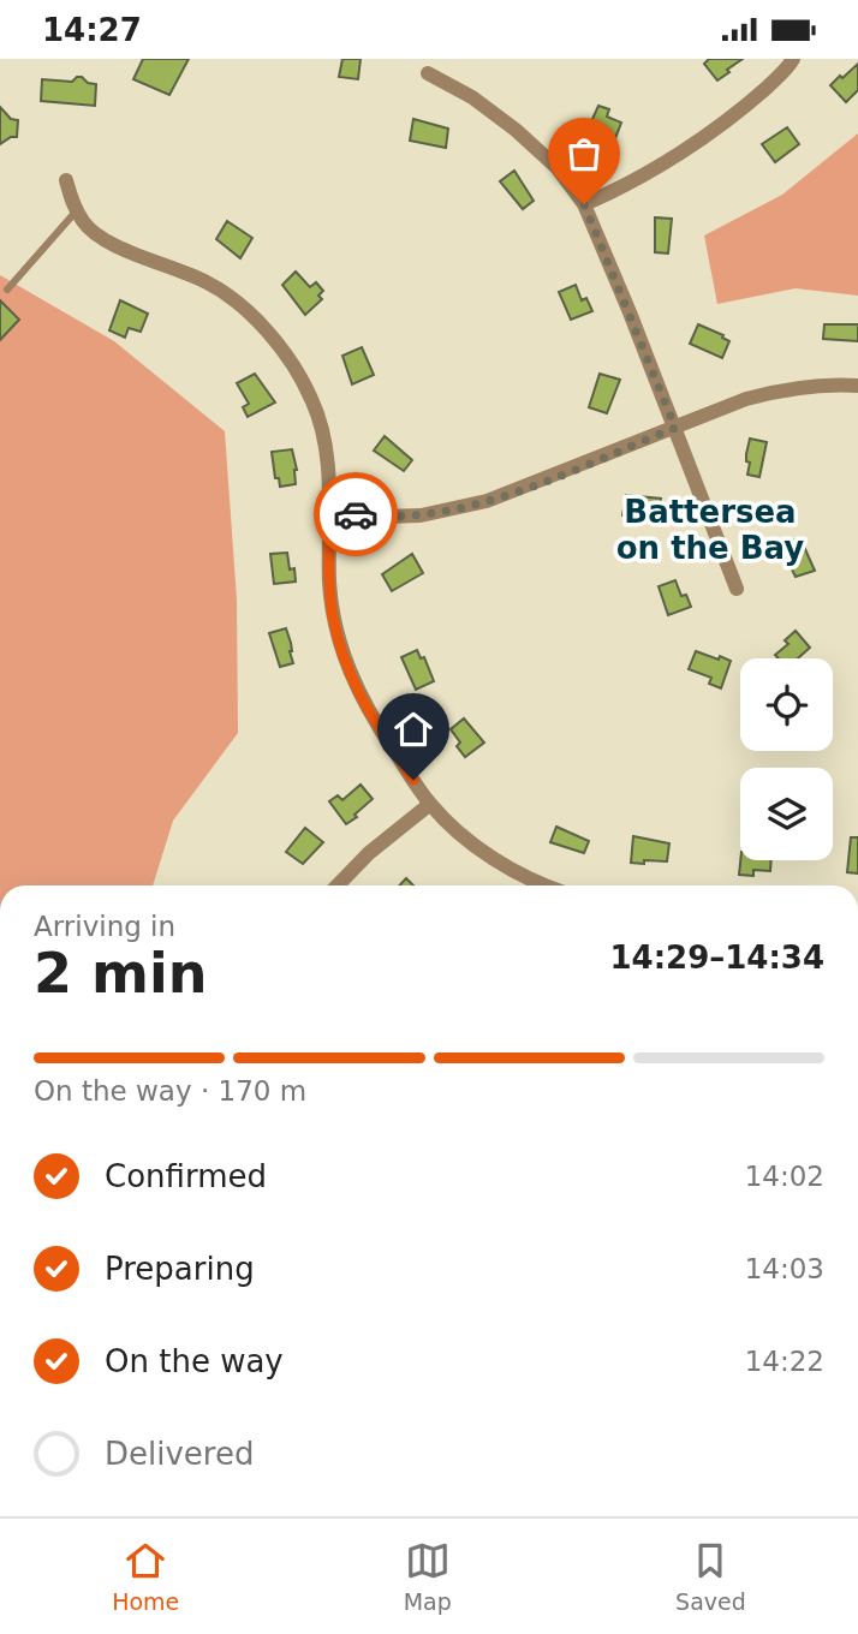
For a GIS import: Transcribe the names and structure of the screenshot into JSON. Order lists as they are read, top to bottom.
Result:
{
  "districts": ["Battersea on the Bay"],
  "page": {
    "status": "14:27",
    "heading": ["2 min", "Arriving in", "14:29–14:34"],
    "bar": "On the way · 170 m",
    "list": [
      ["Confirmed", "14:02"],
      ["Preparing", "14:03"],
      ["On the way", "14:22"],
      "Delivered"
    ],
    "tabs": ["Home", "Map", "Saved"]
  }
}
